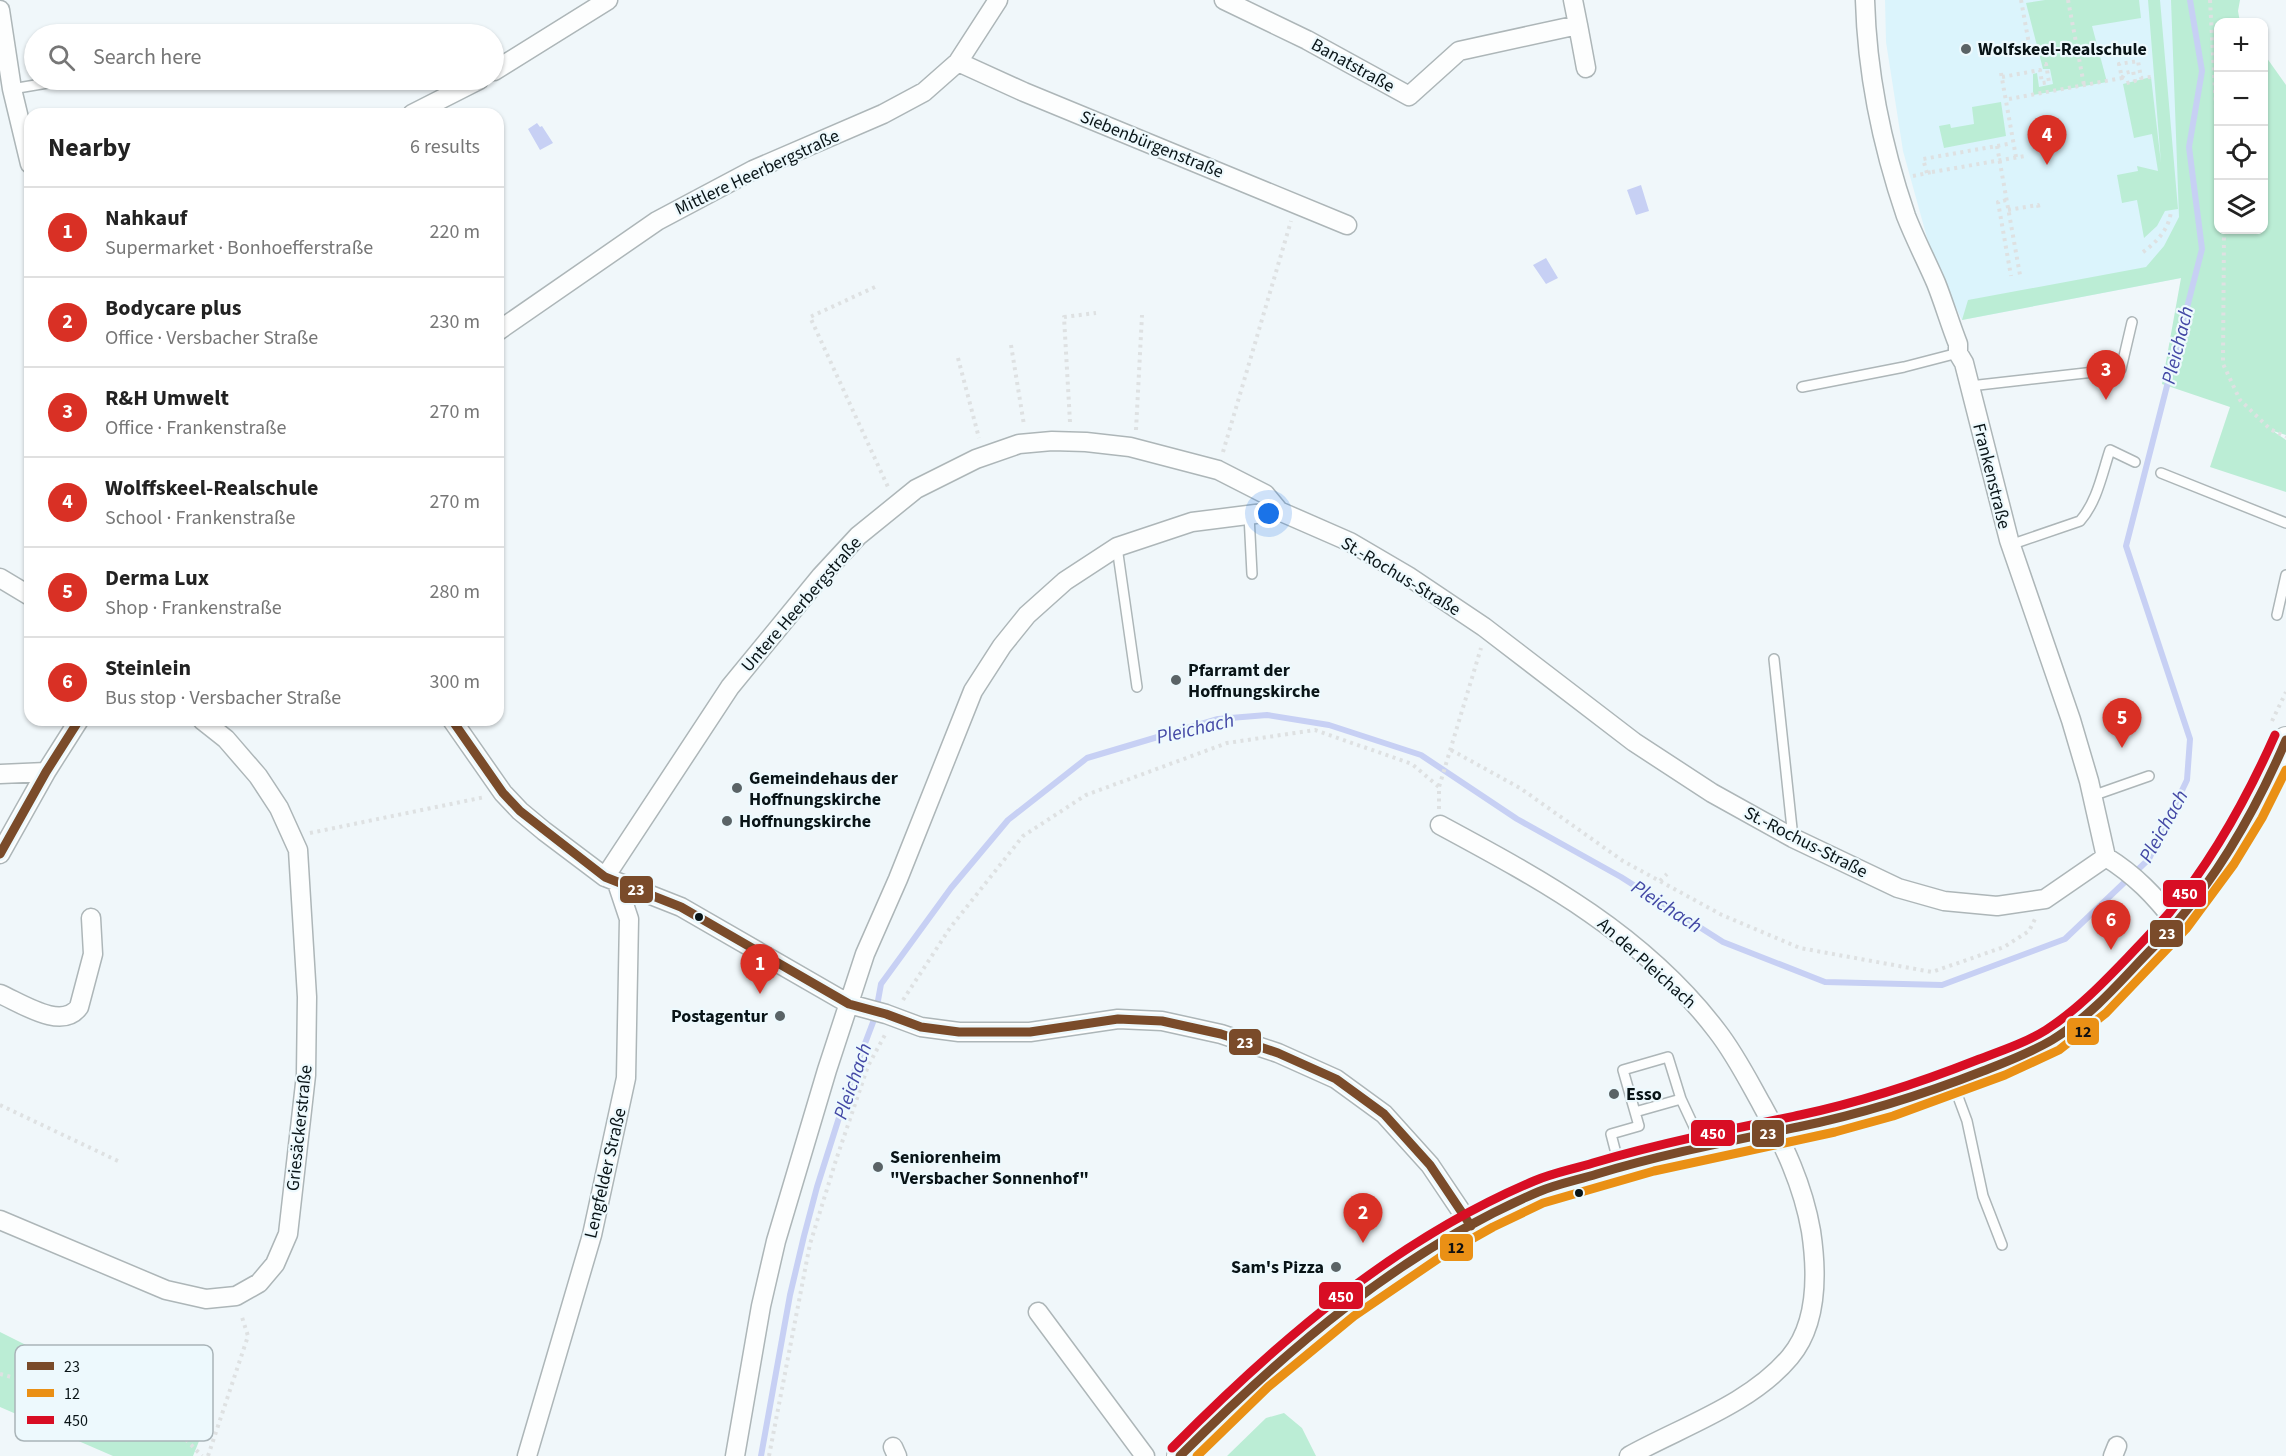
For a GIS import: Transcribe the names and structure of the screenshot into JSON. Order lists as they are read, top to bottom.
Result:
{
  "streets": {
    "street": [
      "Banatstraße",
      "Siebenbürgenstraße",
      "Mittlere Heerbergstraße",
      "Frankenstraße",
      "St.-Rochus-Straße",
      "Untere Heerbergstraße",
      "An der Pleichach",
      "Griesäckerstraße",
      "Lengfelder Straße"
    ]
  },
  "crossings": [
    ["Siebenbürgenstraße", "Mittlere Heerbergstraße"],
    ["Frankenstraße", "St.-Rochus-Straße"],
    ["St.-Rochus-Straße", "Untere Heerbergstraße"],
    ["Untere Heerbergstraße", "Lengfelder Straße"]
  ],
  "water": ["Pleichach"],
  "places": [
    "Wolfskeel-Realschule",
    "Pfarramt der Hoffnungskirche",
    "Gemeindehaus der Hoffnungskirche",
    "Hoffnungskirche",
    "Postagentur",
    "Esso",
    "Seniorenheim \"Versbacher Sonnenhof\"",
    "Sam's Pizza"
  ],
  "lines": ["transit line 23", "transit line 450", "transit line 12"],
  "legend": ["23", "12", "450"],
  "page": {
    "map_buttons": ["+", "−"],
    "search": "Search here",
    "heading": ["Nearby", "6 results"],
    "pins": [
      "4",
      "3",
      "5",
      "6",
      "1",
      "2"
    ],
    "list": [
      {
        "mark": "1",
        "name": "Nahkauf",
        "note": "Supermarket · Bonhoefferstraße",
        "value": "220 m"
      },
      {
        "mark": "2",
        "name": "Bodycare plus",
        "note": "Office · Versbacher Straße",
        "value": "230 m"
      },
      {
        "mark": "3",
        "name": "R&H Umwelt",
        "note": "Office · Frankenstraße",
        "value": "270 m"
      },
      {
        "mark": "4",
        "name": "Wolffskeel-Realschule",
        "note": "School · Frankenstraße",
        "value": "270 m"
      },
      {
        "mark": "5",
        "name": "Derma Lux",
        "note": "Shop · Frankenstraße",
        "value": "280 m"
      },
      {
        "mark": "6",
        "name": "Steinlein",
        "note": "Bus stop · Versbacher Straße",
        "value": "300 m"
      }
    ]
  }
}
